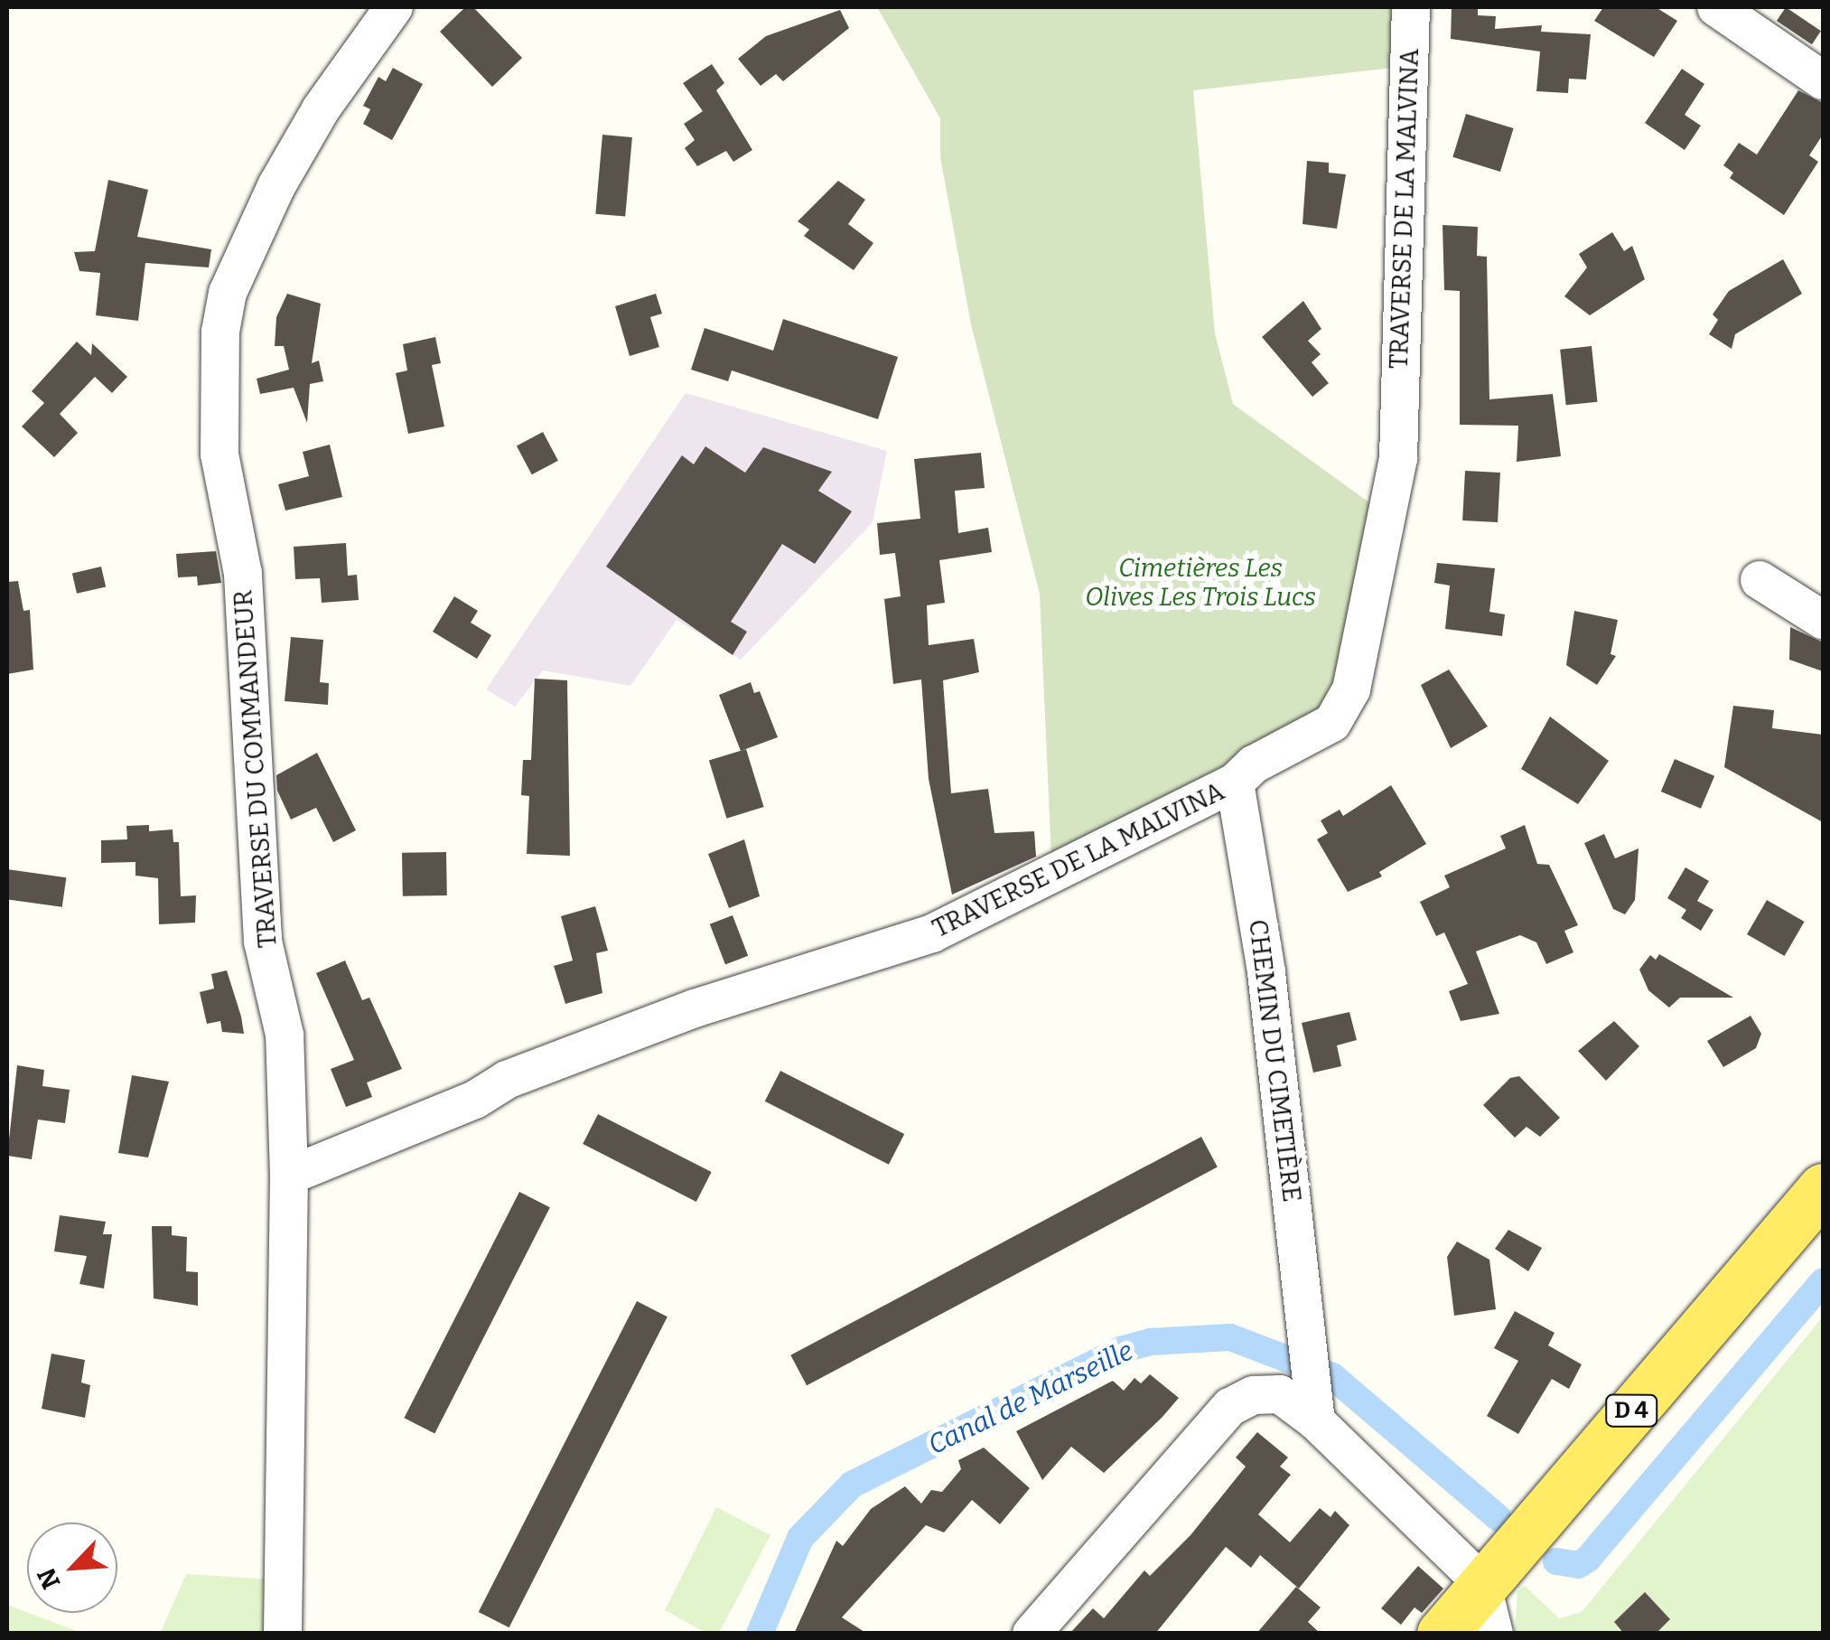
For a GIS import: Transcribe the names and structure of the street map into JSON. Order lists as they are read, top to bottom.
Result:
{
  "streets": {
    "main road": ["D 4"],
    "street": ["TRAVERSE DE LA MALVINA", "TRAVERSE DU COMMANDEUR", "CHEMIN DU CIMETIÈRE"]
  },
  "crossings": [
    ["TRAVERSE DE LA MALVINA", "TRAVERSE DU COMMANDEUR"],
    ["TRAVERSE DE LA MALVINA", "CHEMIN DU CIMETIÈRE"]
  ],
  "water": ["Canal de Marseille"],
  "parks": ["Cimetières Les Olives Les Trois Lucs"],
  "north": "bottom left"
}
